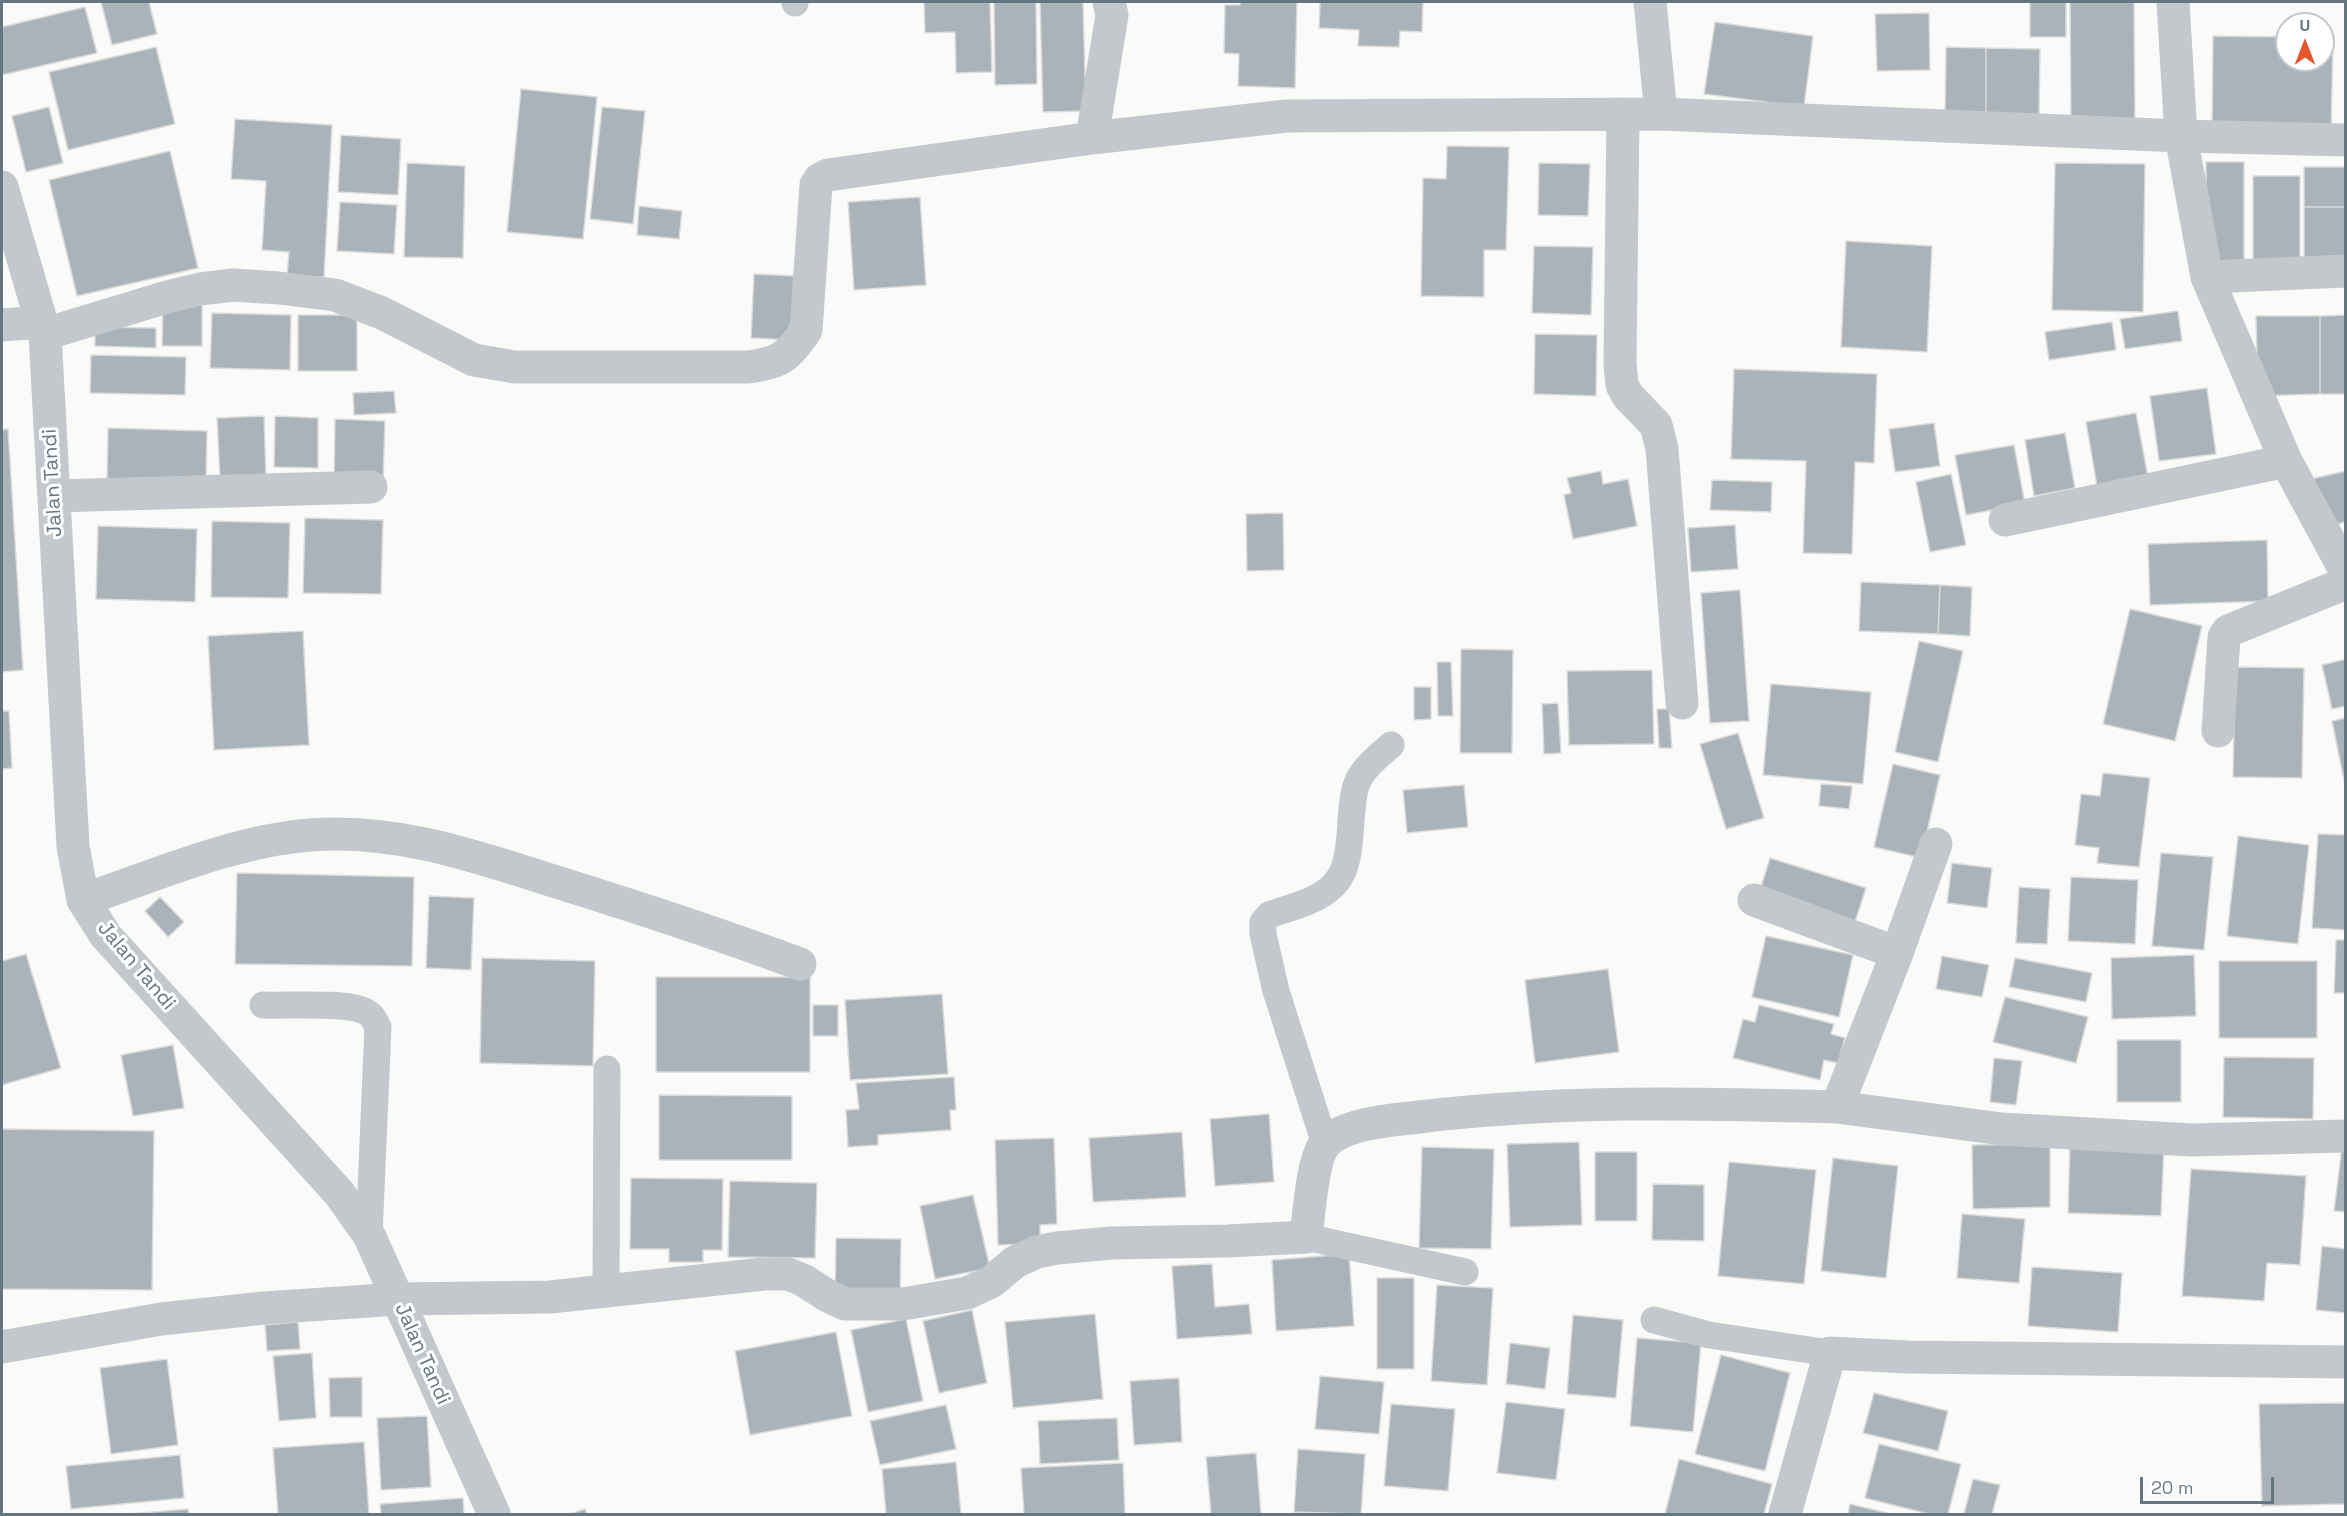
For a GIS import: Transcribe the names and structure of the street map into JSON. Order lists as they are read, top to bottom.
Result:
{
  "streets": {
    "street": ["Jalan Tandi"]
  },
  "scale_bar": "20 m",
  "north": "top"
}
